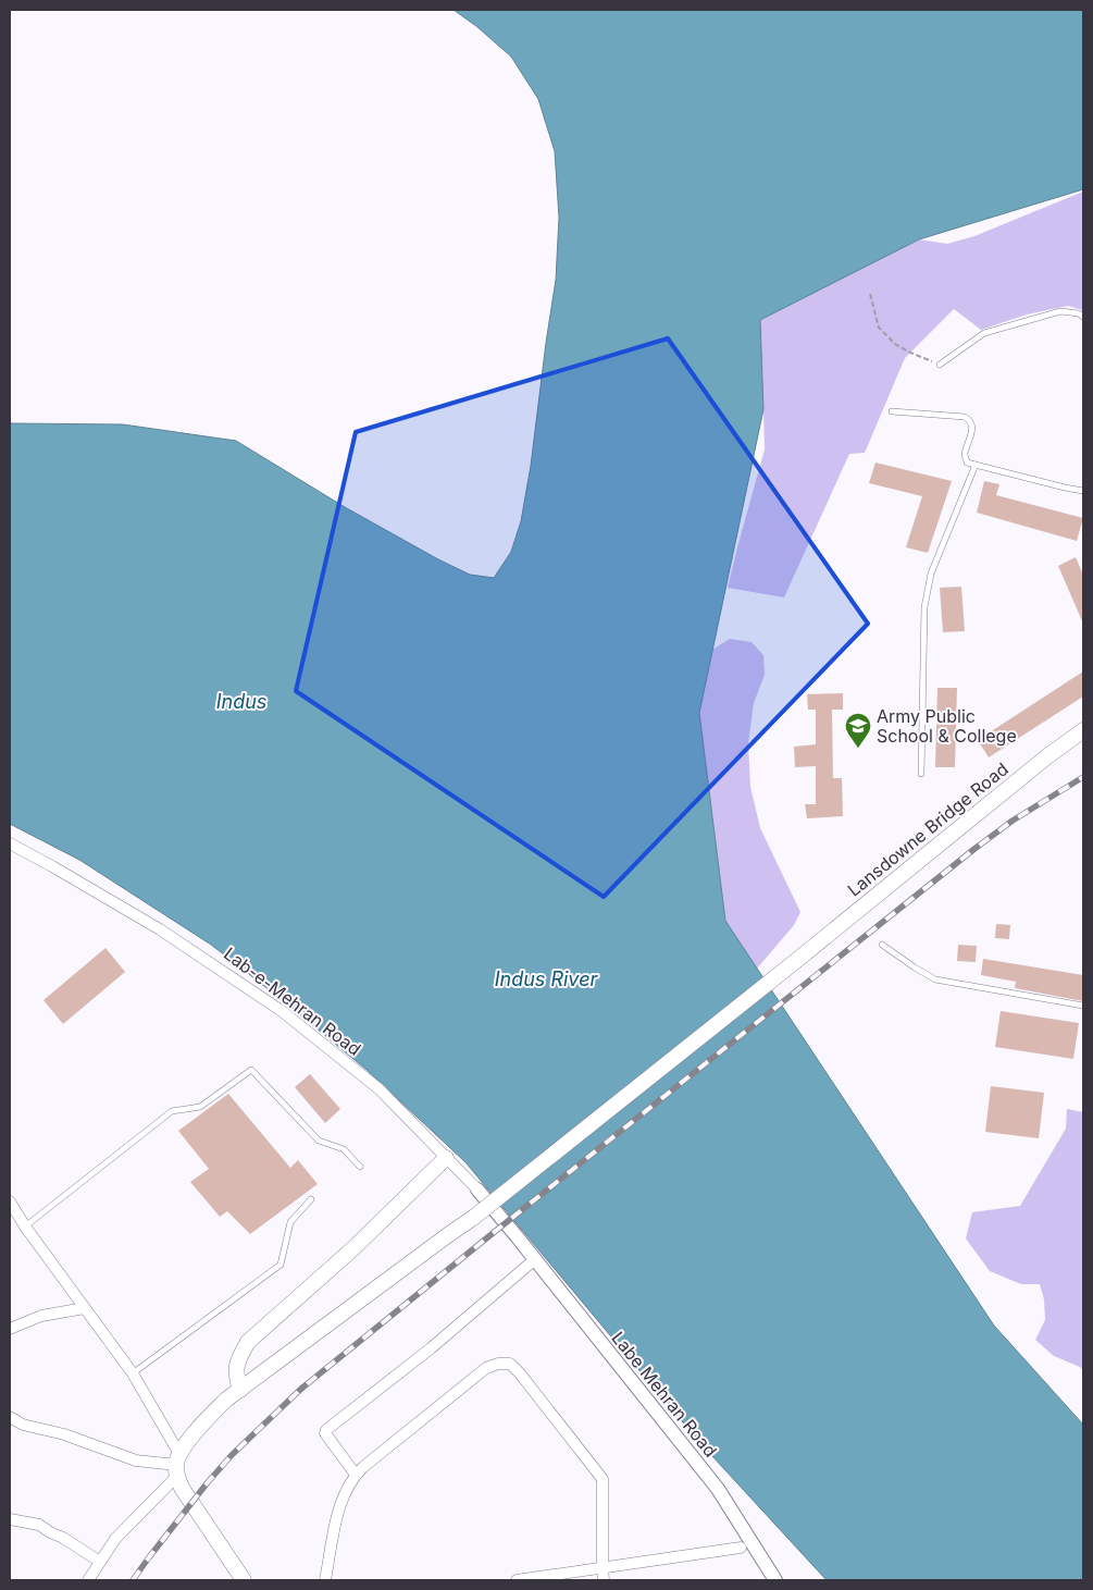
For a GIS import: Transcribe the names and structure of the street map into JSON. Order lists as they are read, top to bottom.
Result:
{
  "streets": {
    "main road": ["Lansdowne Bridge Road"],
    "street": ["Lab-e-Mehran Road", "Labe Mehran Road"]
  },
  "crossings": [
    ["Lab-e-Mehran Road", "Labe Mehran Road"]
  ],
  "water": ["Indus", "Indus River"],
  "places": {
    "school or university": ["Army Public School & College"]
  }
}
